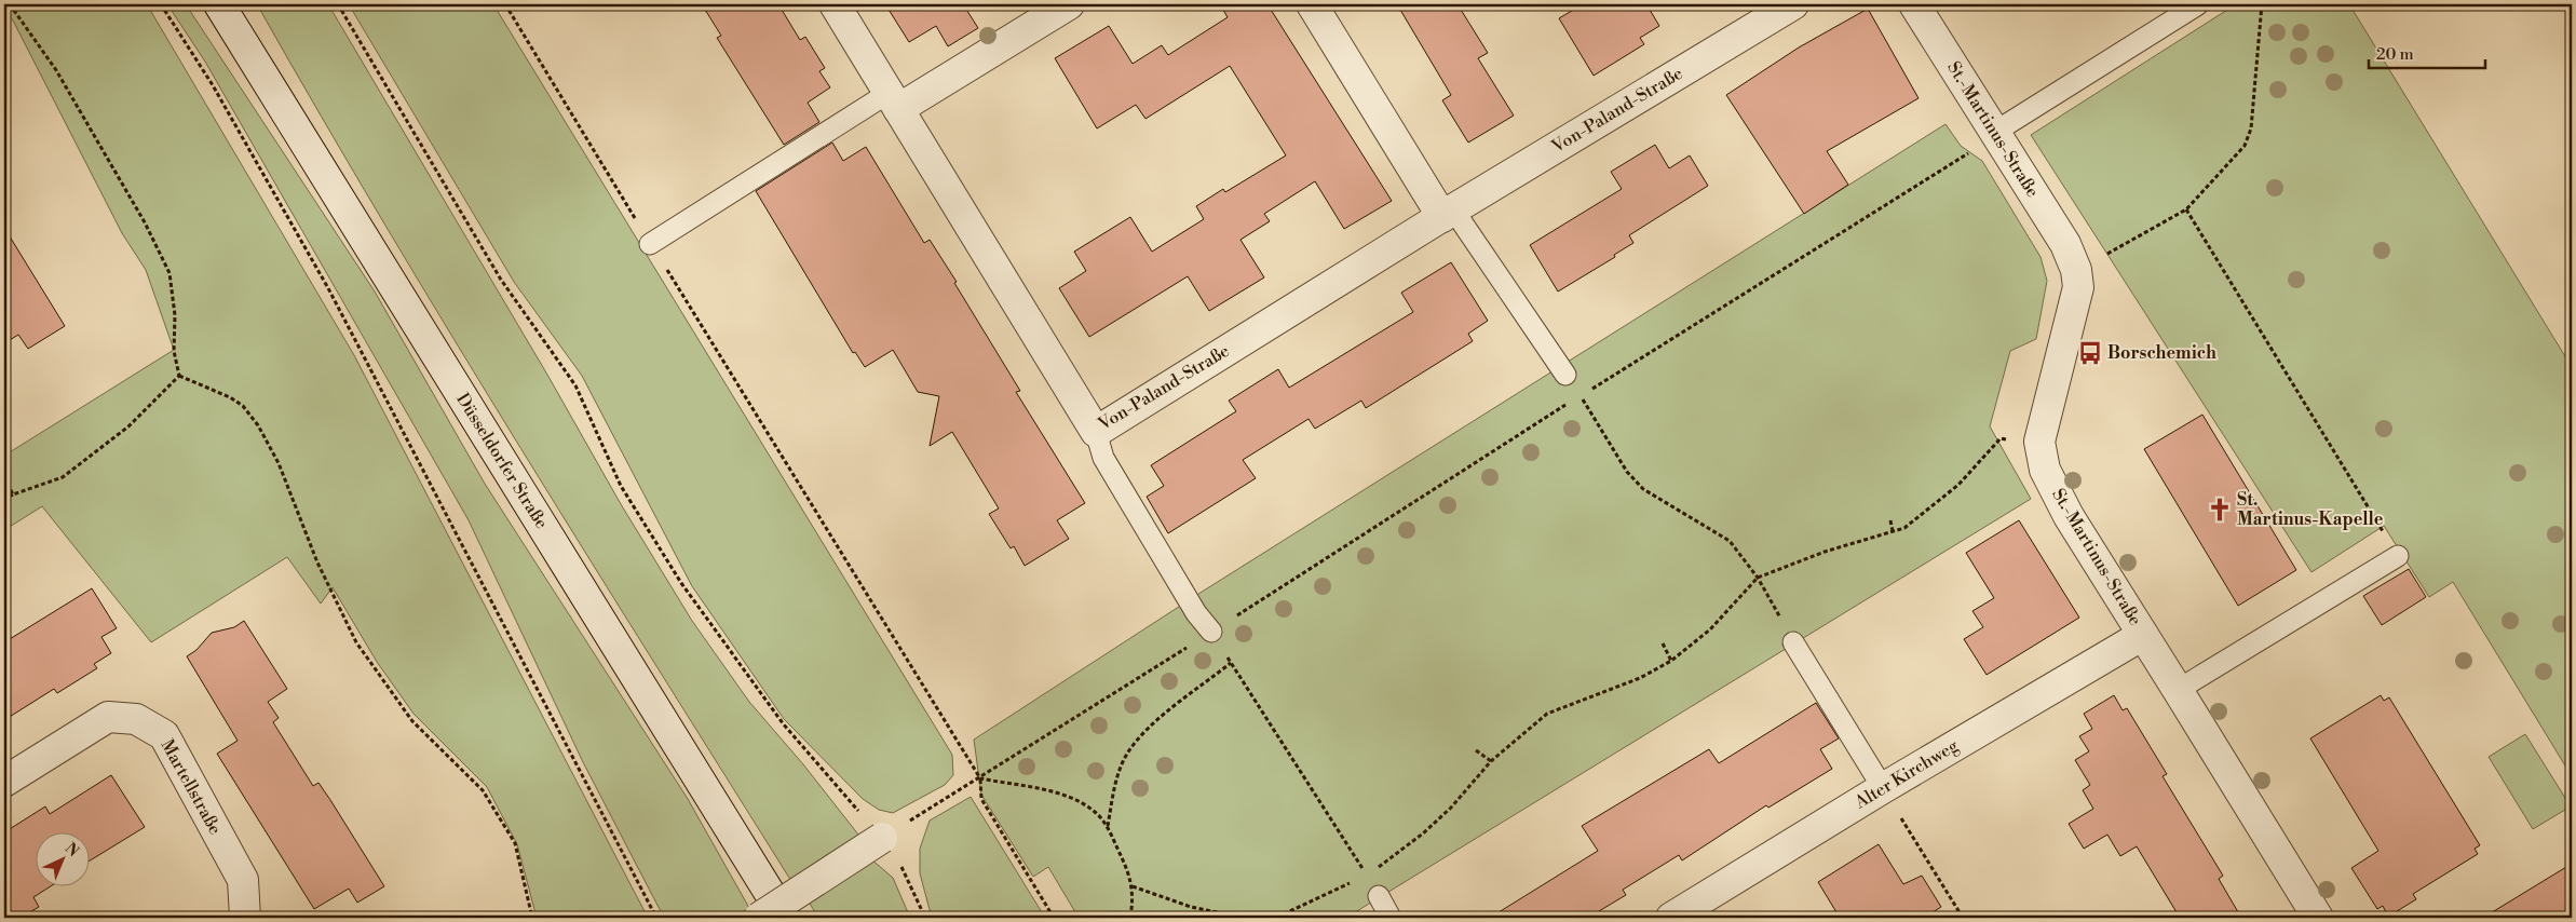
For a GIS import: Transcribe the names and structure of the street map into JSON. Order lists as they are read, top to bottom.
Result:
{
  "streets": {
    "street": [
      "Von-Paland-Straße",
      "St.-Martinus-Straße",
      "Düsseldorfer Straße",
      "Alter Kirchweg",
      "Martellstraße"
    ]
  },
  "crossings": [
    ["St.-Martinus-Straße", "Alter Kirchweg"]
  ],
  "places": {
    "bus stop": ["Borschemich"],
    "church": ["St. Martinus-Kapelle"]
  },
  "scale_bar": "20 m",
  "north": "top right"
}
